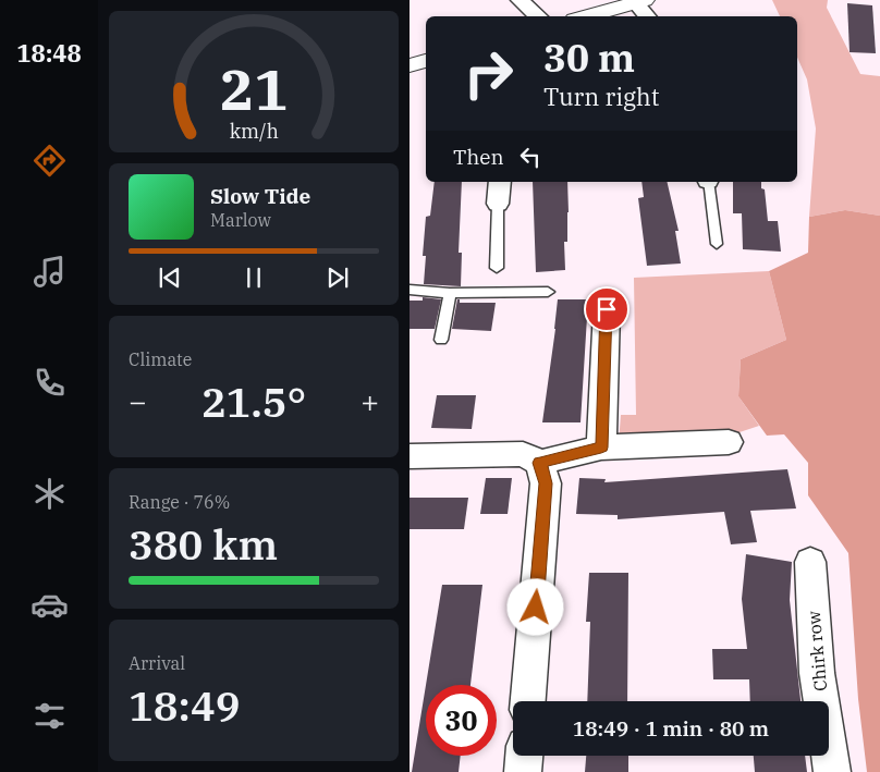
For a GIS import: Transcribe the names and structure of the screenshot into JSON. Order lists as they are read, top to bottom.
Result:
{
  "streets": {
    "street": ["Chirk row"]
  },
  "page": {
    "tabs": "18:48",
    "turn": ["30 m", "Turn right"],
    "then": "Then",
    "song": ["Slow Tide", "Marlow"],
    "tile": [
      "Climate",
      ["Range · 76%", "380 km"],
      ["Arrival", "18:49"]
    ],
    "heat": ["−", "21.5°", "+"],
    "limit": "30",
    "trip": "18:49 · 1 min · 80 m",
    "gauge": ["21", "km/h"]
  }
}
